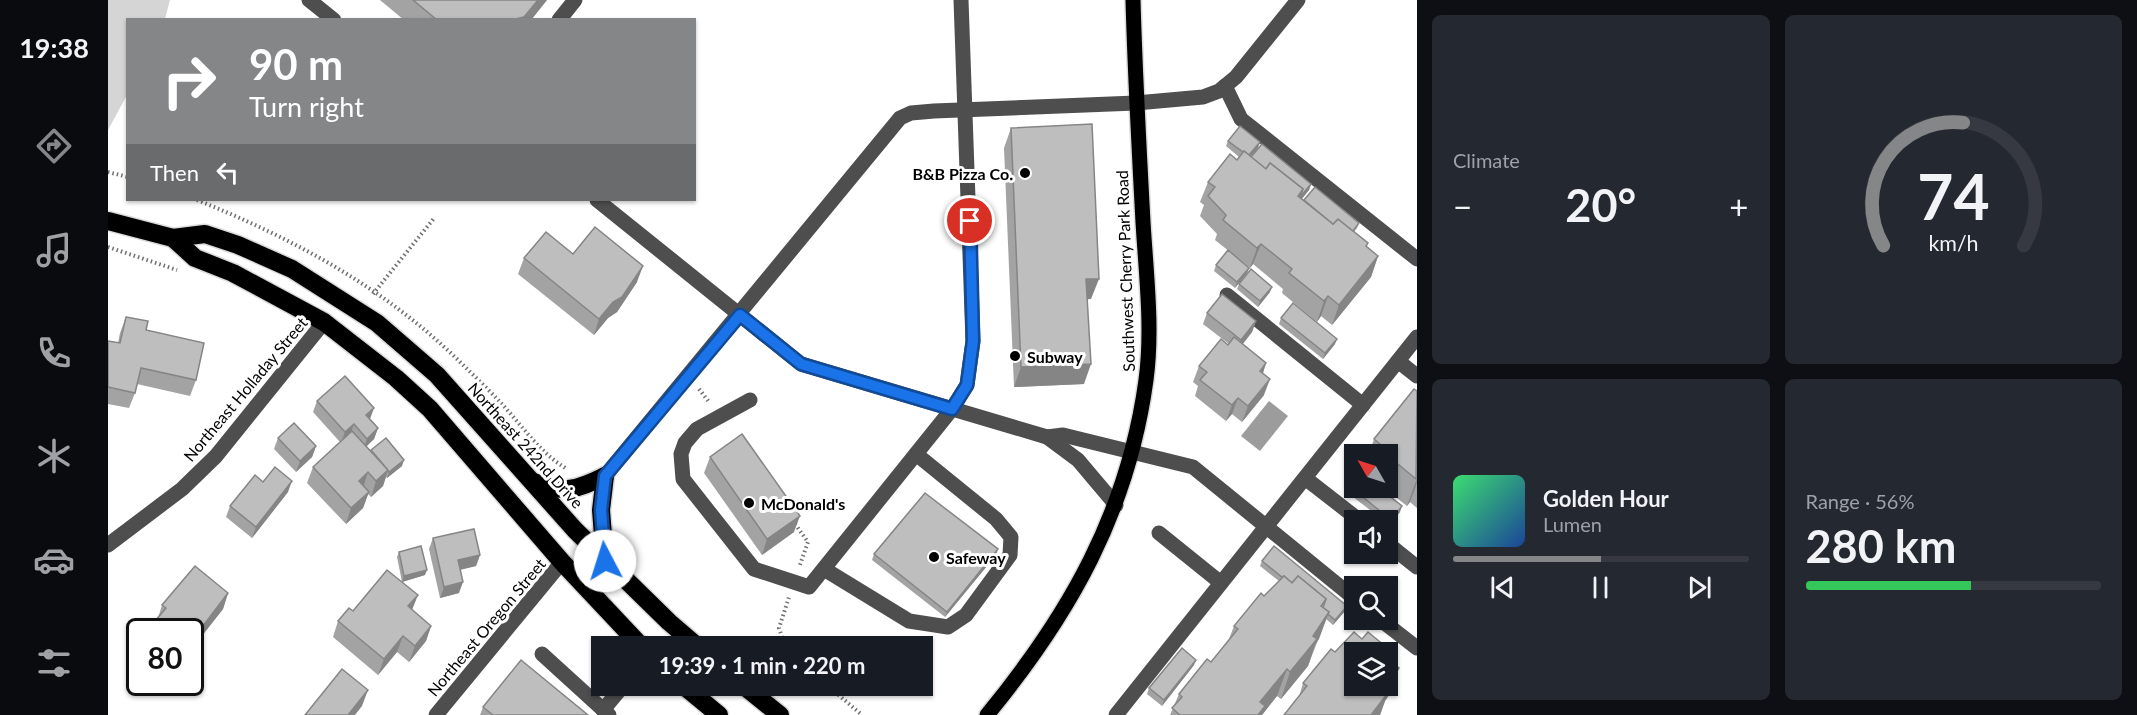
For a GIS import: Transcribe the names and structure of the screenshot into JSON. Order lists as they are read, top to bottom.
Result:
{
  "streets": {
    "highway": ["Northeast 242nd Drive"],
    "main road": ["Southwest Cherry Park Road"],
    "street": ["Northeast Holladay Street", "Northeast Oregon Street"]
  },
  "places": [
    "B&B Pizza Co.",
    "Subway",
    "McDonald's",
    "Safeway"
  ],
  "north": "top left",
  "page": {
    "tabs": "19:38",
    "tile": [
      "Climate",
      ["Range · 56%", "280 km"]
    ],
    "turn": ["90 m", "Turn right"],
    "then": "Then",
    "heat": ["−", "20°", "+"],
    "song": ["Golden Hour", "Lumen"],
    "limit": "80",
    "trip": "19:39 · 1 min · 220 m",
    "gauge": ["74", "km/h"]
  }
}
